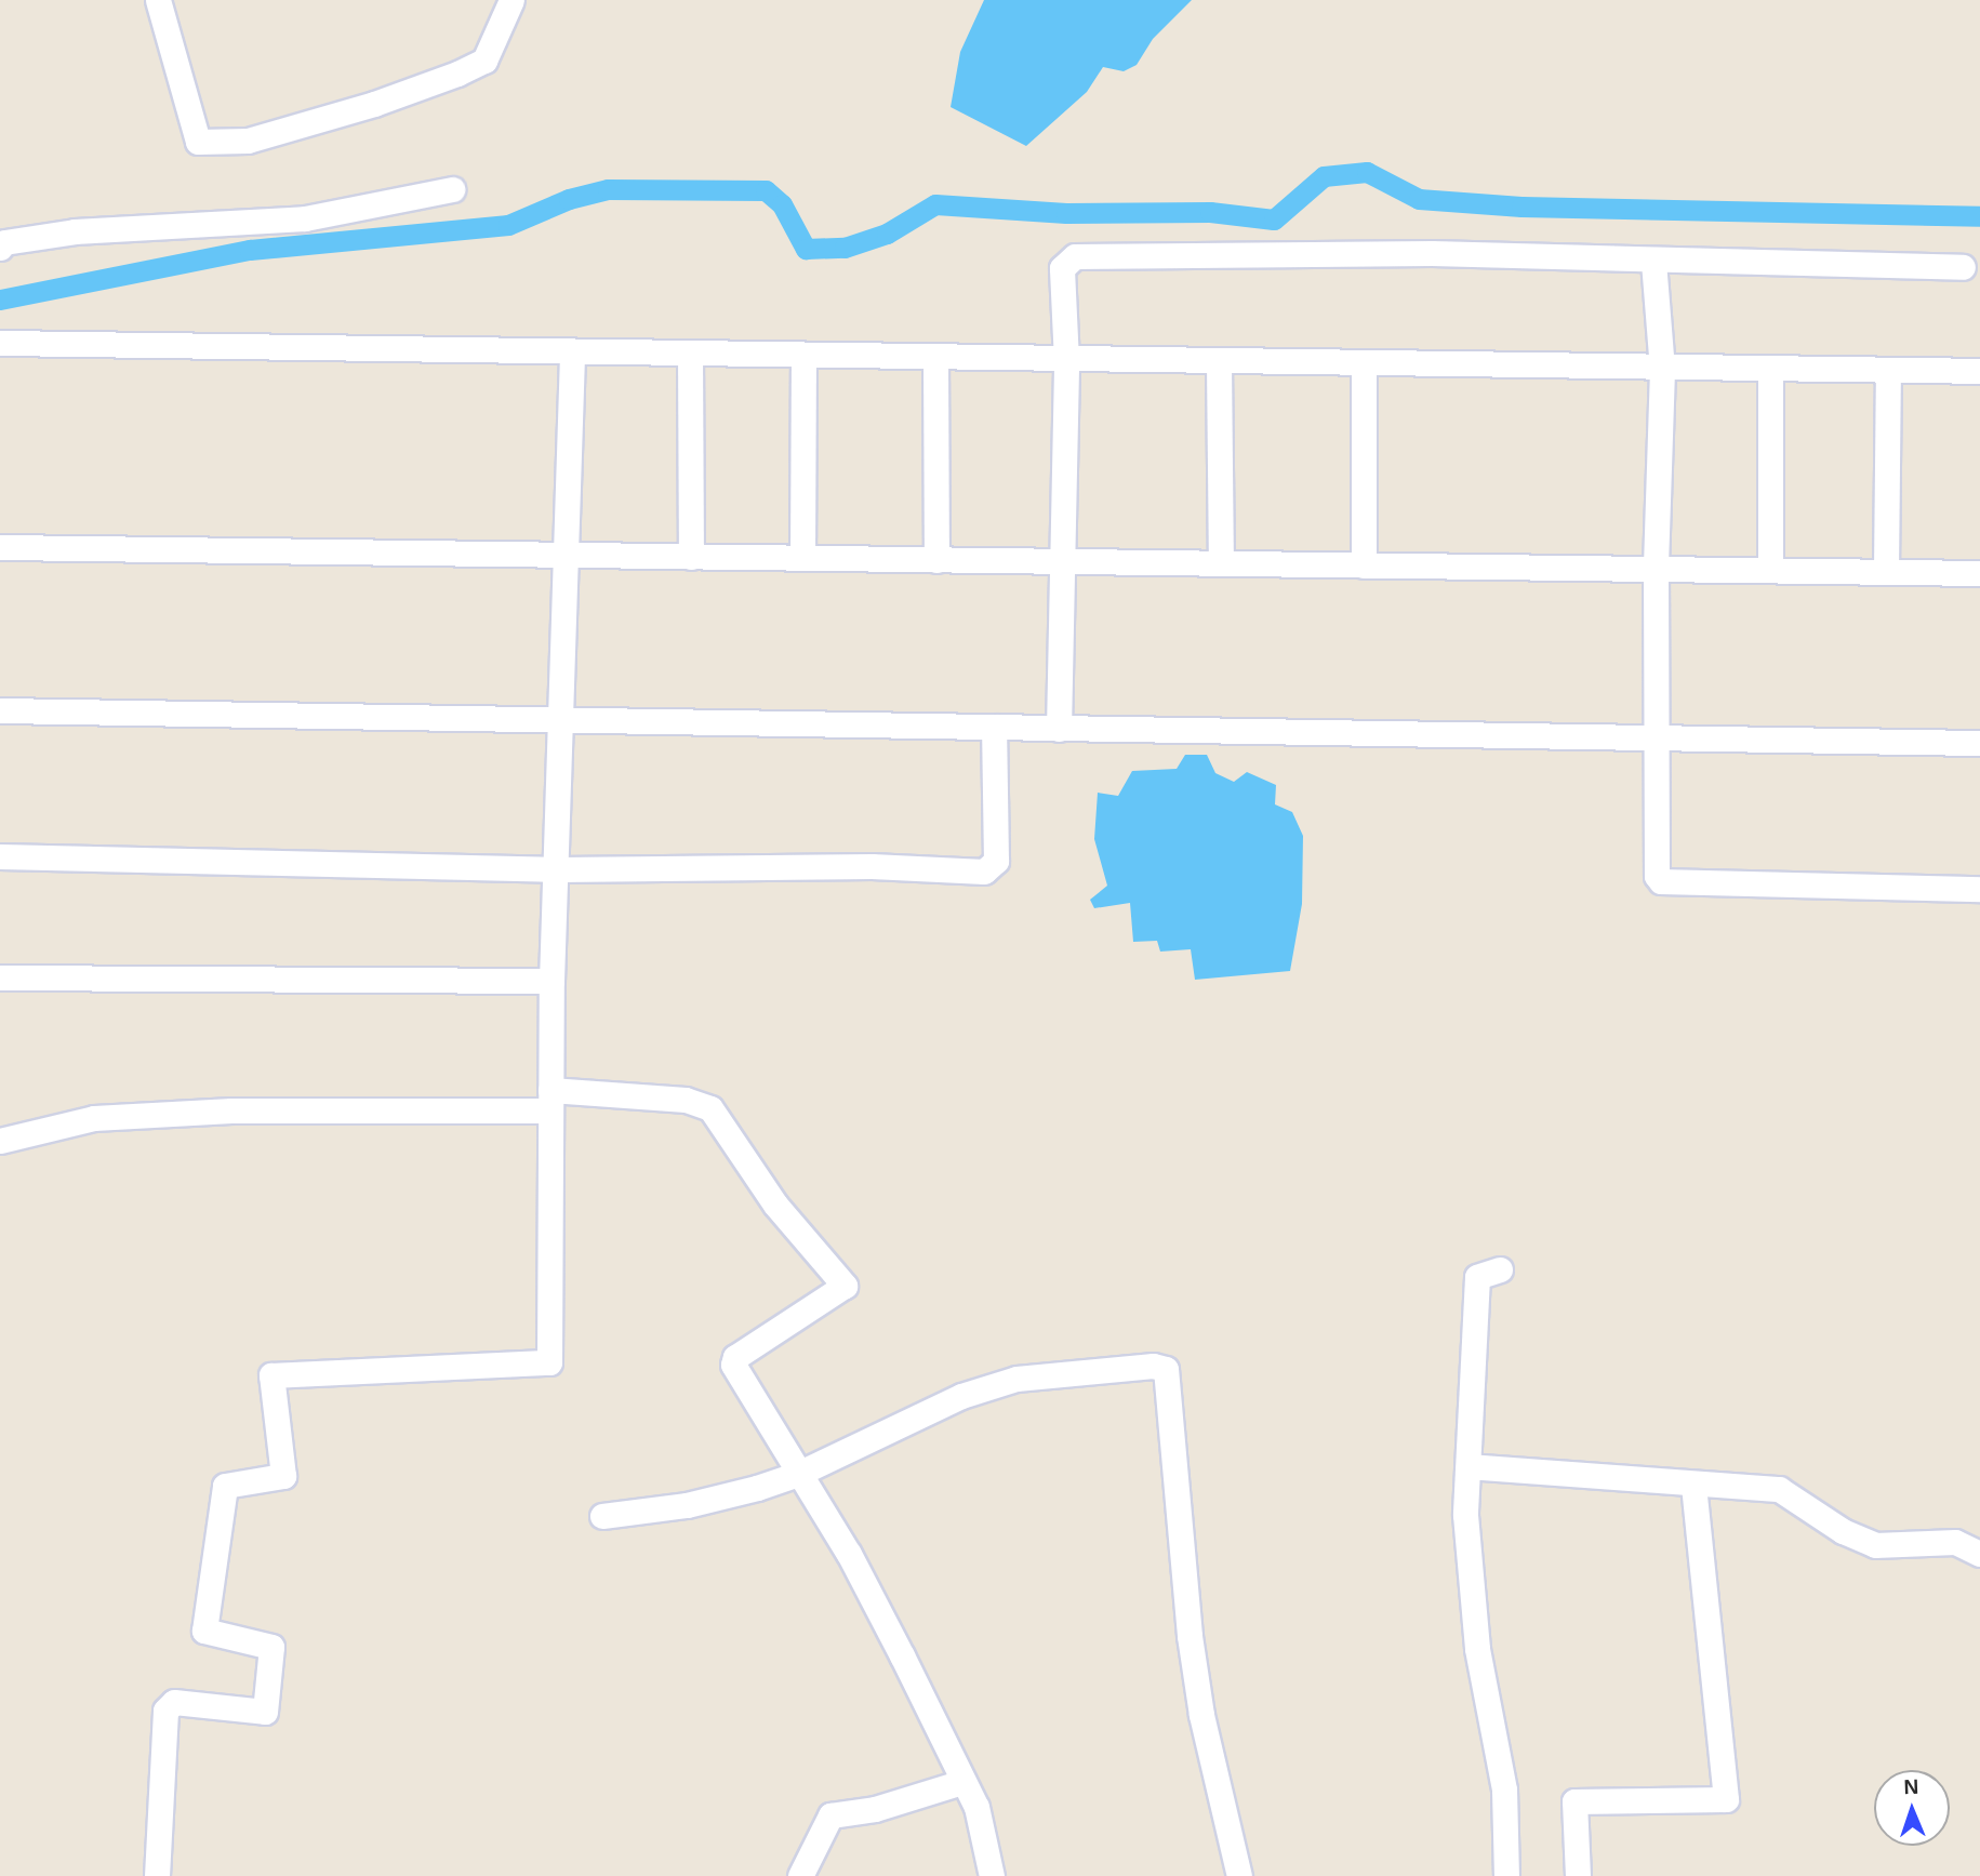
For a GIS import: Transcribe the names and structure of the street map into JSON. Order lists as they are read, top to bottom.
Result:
{
  "north": "top"
}
